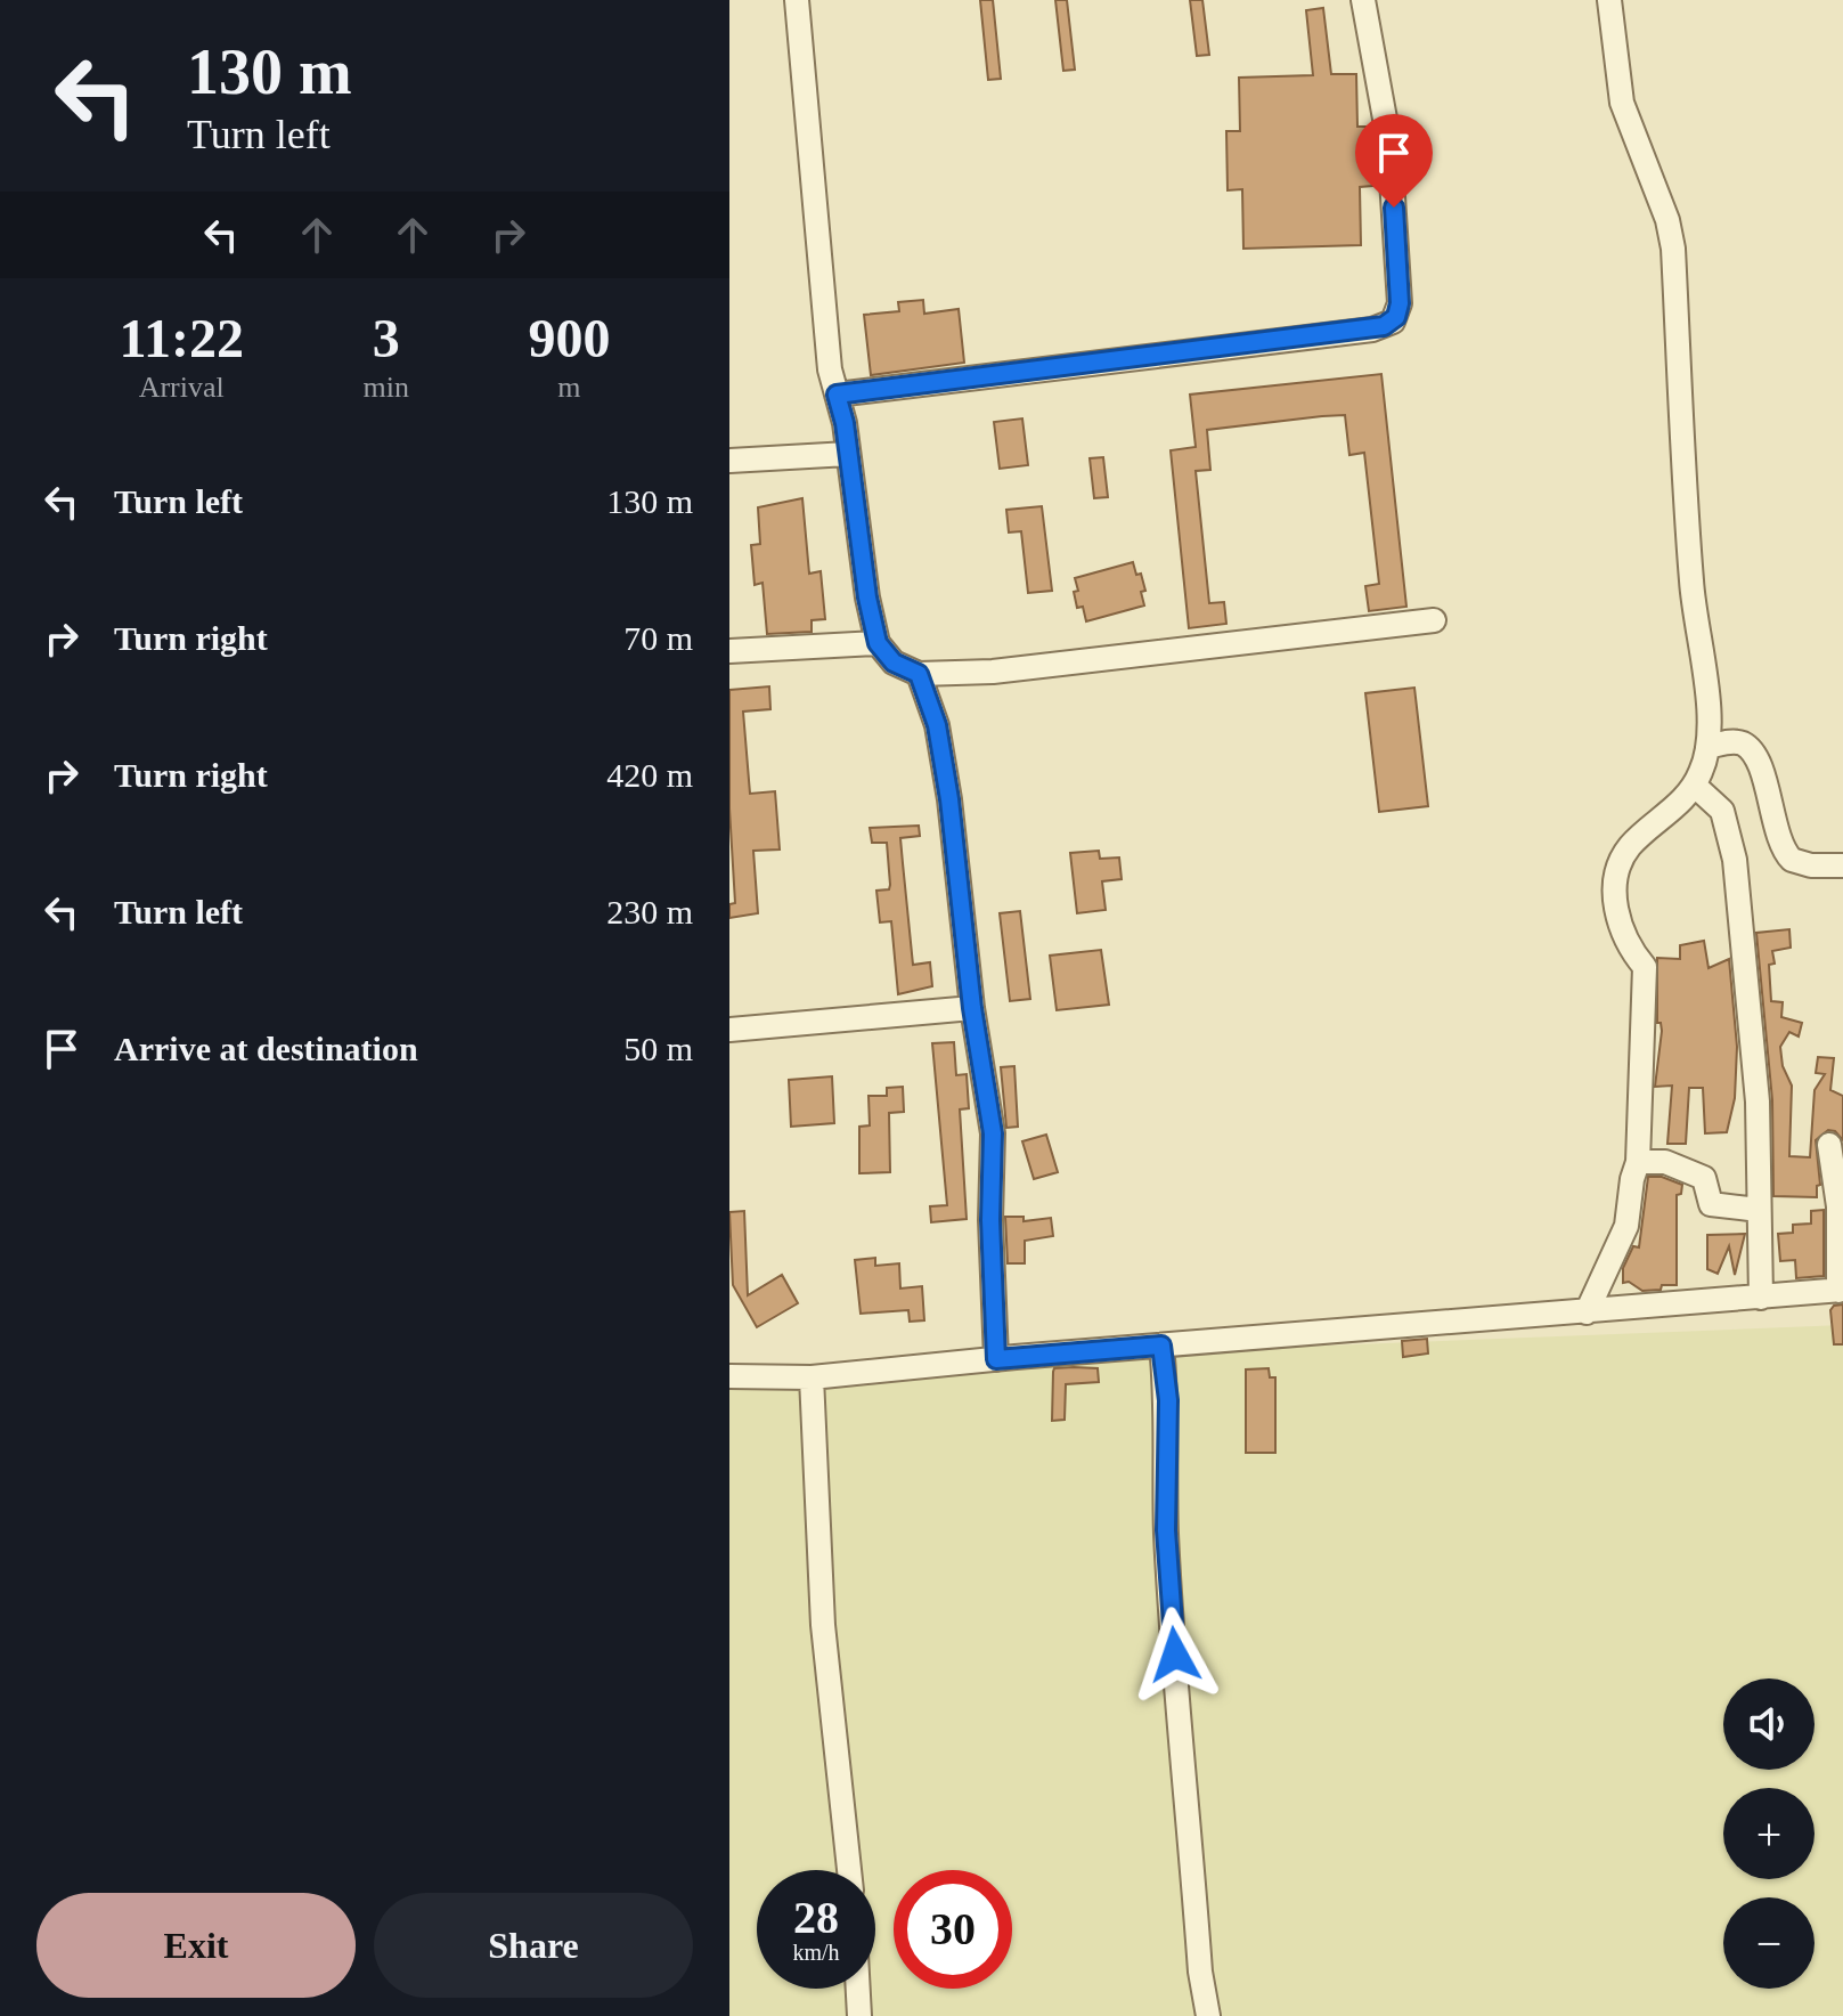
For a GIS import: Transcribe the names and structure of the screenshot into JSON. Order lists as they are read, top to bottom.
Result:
{
  "page": {
    "turn": ["130 m", "Turn left"],
    "eta": [
      "11:22",
      "Arrival",
      "3",
      "min",
      "900",
      "m"
    ],
    "list": [
      {
        "name": "Turn left",
        "value": "130 m"
      },
      {
        "name": "Turn right",
        "value": "70 m"
      },
      {
        "name": "Turn right",
        "value": "420 m"
      },
      {
        "name": "Turn left",
        "value": "230 m"
      },
      {
        "name": "Arrive at destination",
        "value": "50 m"
      }
    ],
    "map_buttons": ["+", "−"],
    "speed": "28 km/h",
    "limit": "30",
    "buttons": ["Exit", "Share"]
  }
}
